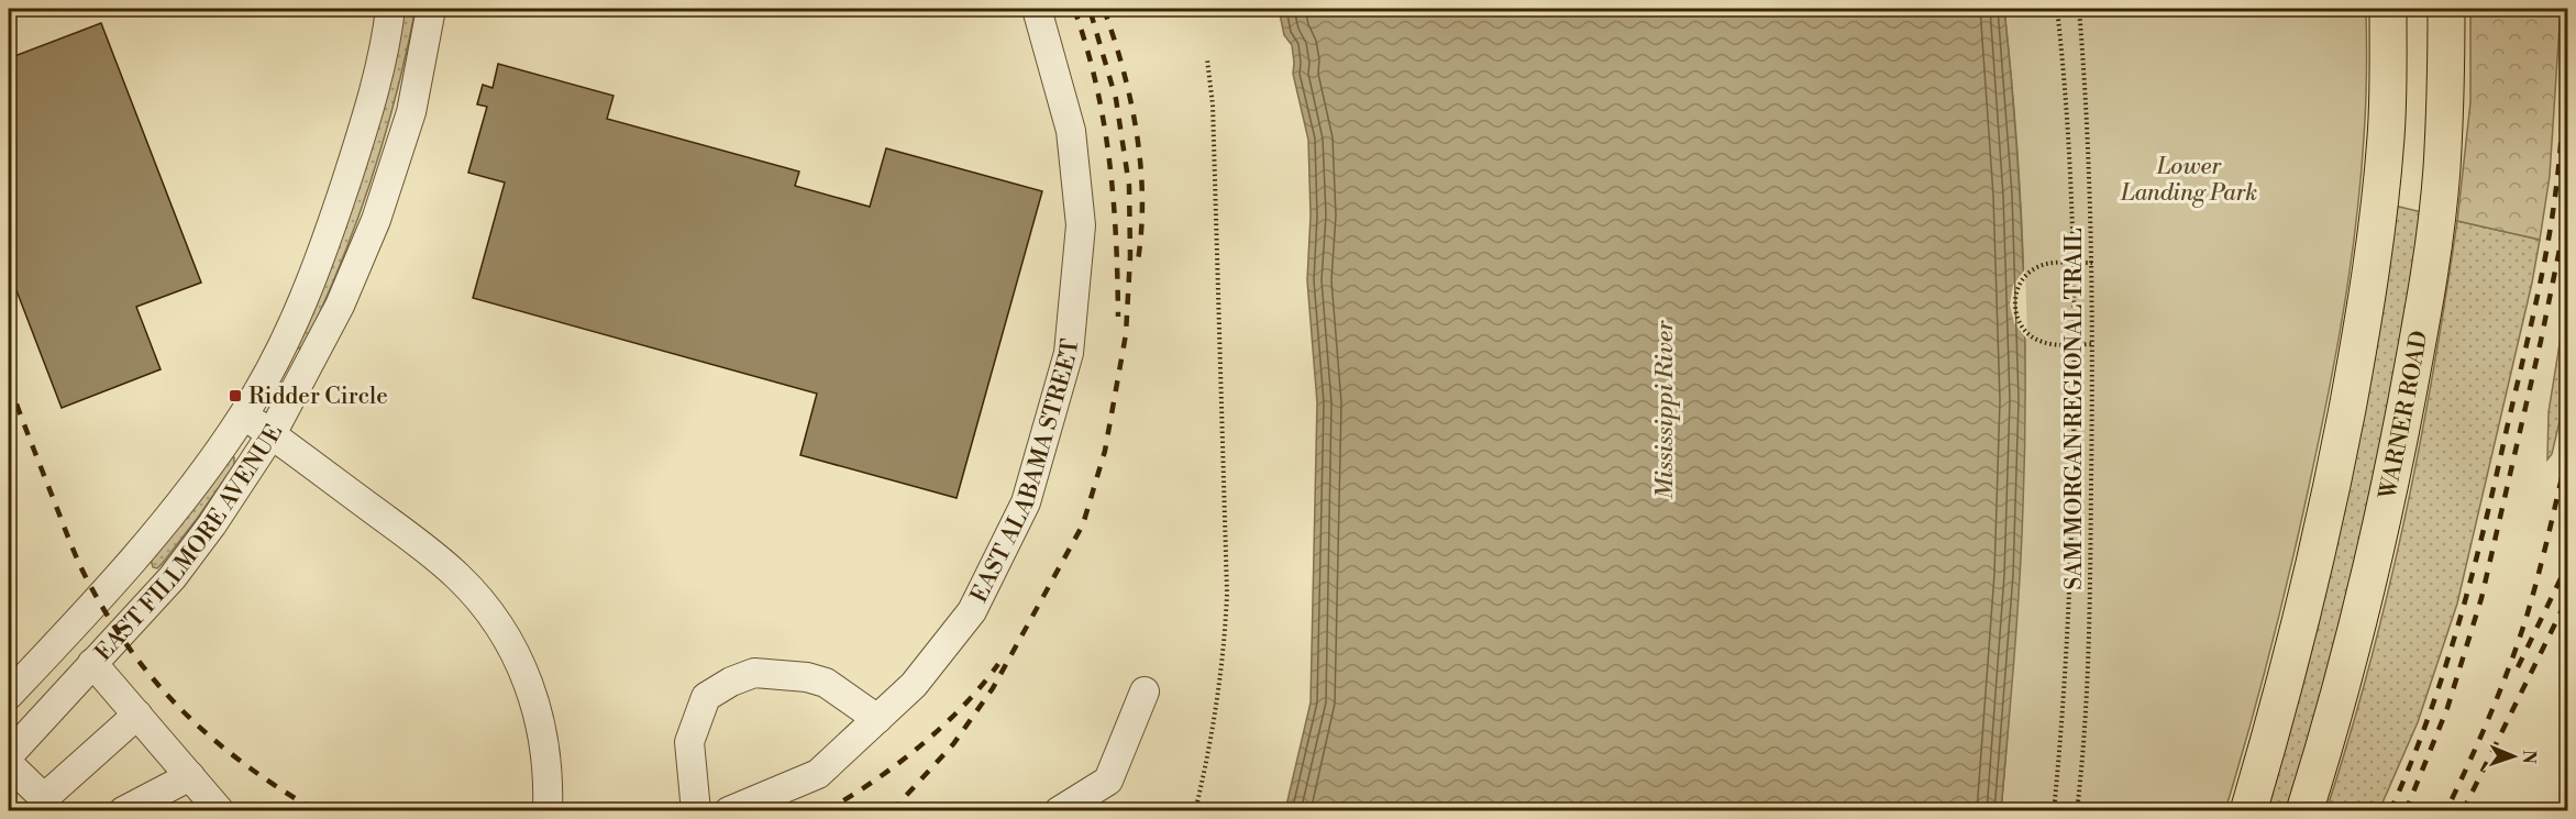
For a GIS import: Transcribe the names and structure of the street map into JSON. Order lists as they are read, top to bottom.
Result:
{
  "streets": {
    "highway": ["WARNER ROAD"],
    "street": ["EAST ALABAMA STREET", "EAST FILLMORE AVENUE"],
    "path": ["SAM MORGAN REGIONAL TRAIL"]
  },
  "water": ["Mississippi River"],
  "parks": ["Lower Landing Park"],
  "places": {
    "transit": ["Ridder Circle"]
  },
  "north": "right"
}
